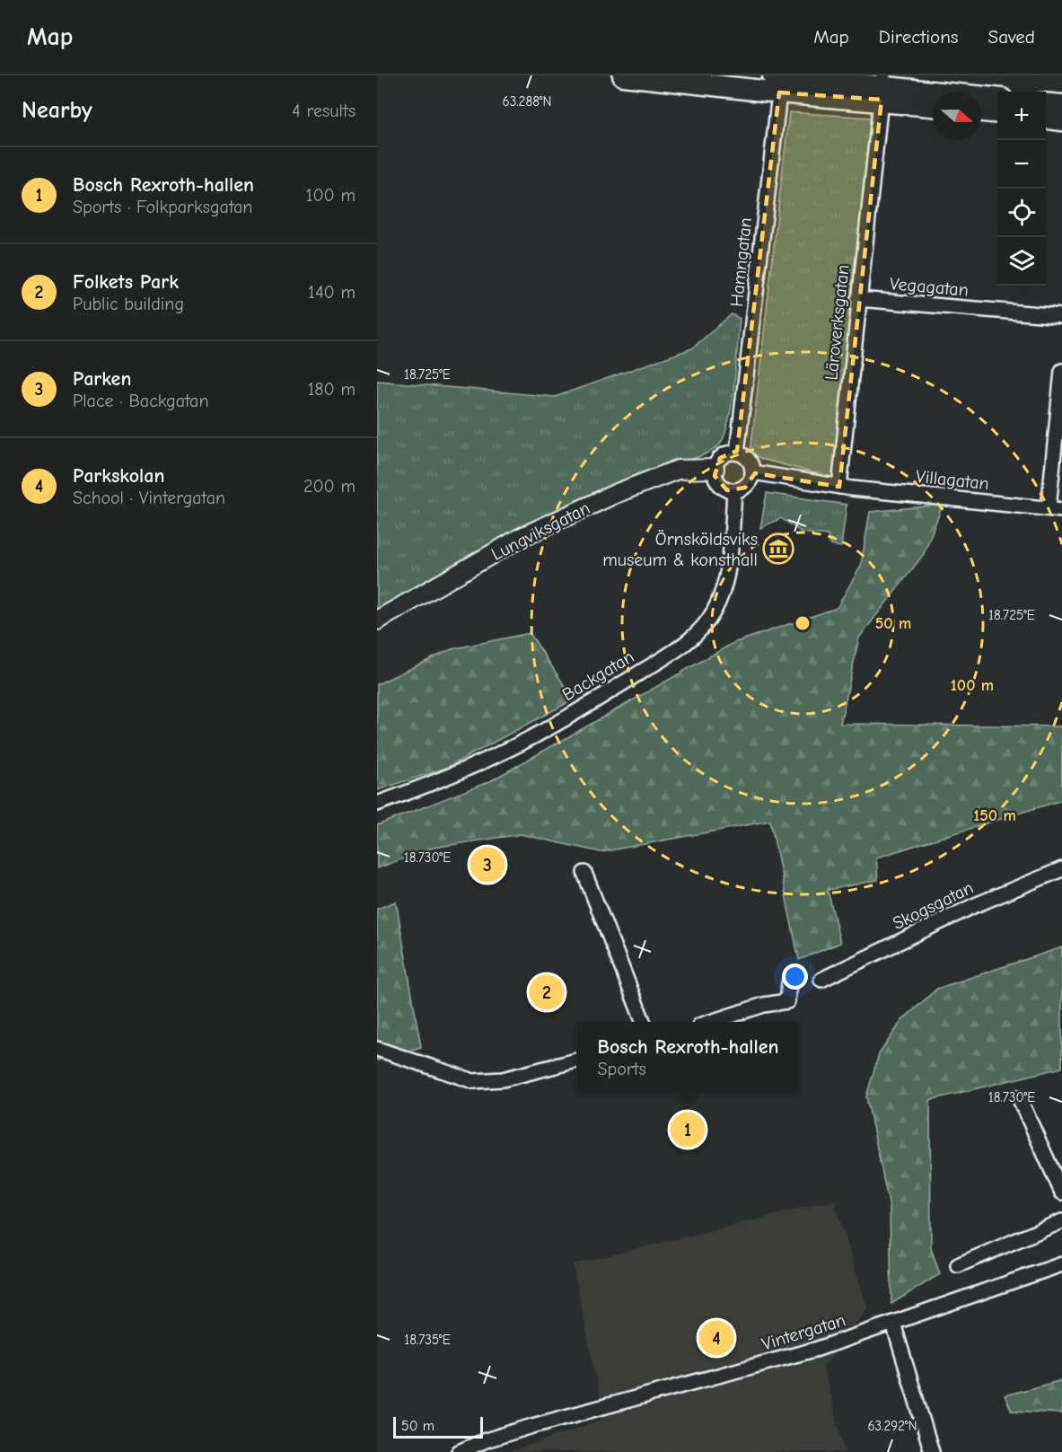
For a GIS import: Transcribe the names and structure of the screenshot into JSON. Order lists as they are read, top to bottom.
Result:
{
  "streets": {
    "street": [
      "Hamngatan",
      "Vegagatan",
      "Läroverksgatan",
      "Villagatan",
      "Lungviksgatan",
      "Backgatan",
      "Skogsgatan",
      "Vintergatan"
    ]
  },
  "crossings": [
    ["Hamngatan", "Lungviksgatan"],
    ["Hamngatan", "Backgatan"],
    ["Vegagatan", "Läroverksgatan"],
    ["Läroverksgatan", "Villagatan"],
    ["Lungviksgatan", "Backgatan"]
  ],
  "places": {
    "museum": ["Örnsköldsviks museum & konsthall"]
  },
  "scale_bar": "50 m",
  "north": "right",
  "page": {
    "header": "Map",
    "nav": ["Map", "Directions", "Saved"],
    "heading": ["Nearby", "4 results"],
    "map_buttons": ["+", "−"],
    "list": [
      {
        "mark": "1",
        "name": "Bosch Rexroth-hallen",
        "note": "Sports · Folkparksgatan",
        "value": "100 m"
      },
      {
        "mark": "2",
        "name": "Folkets Park",
        "note": "Public building",
        "value": "140 m"
      },
      {
        "mark": "3",
        "name": "Parken",
        "note": "Place · Backgatan",
        "value": "180 m"
      },
      {
        "mark": "4",
        "name": "Parkskolan",
        "note": "School · Vintergatan",
        "value": "200 m"
      }
    ],
    "pins": [
      "3",
      "2",
      "1",
      "4"
    ],
    "popup": ["Bosch Rexroth-hallen", "Sports"],
    "scale": "50 m"
  },
  "coordinates": [
    "63.288°N",
    "18.725°E",
    "18.730°E",
    "18.735°E",
    "63.292°N"
  ],
  "rings": ["50 m", "100 m", "150 m"]
}
